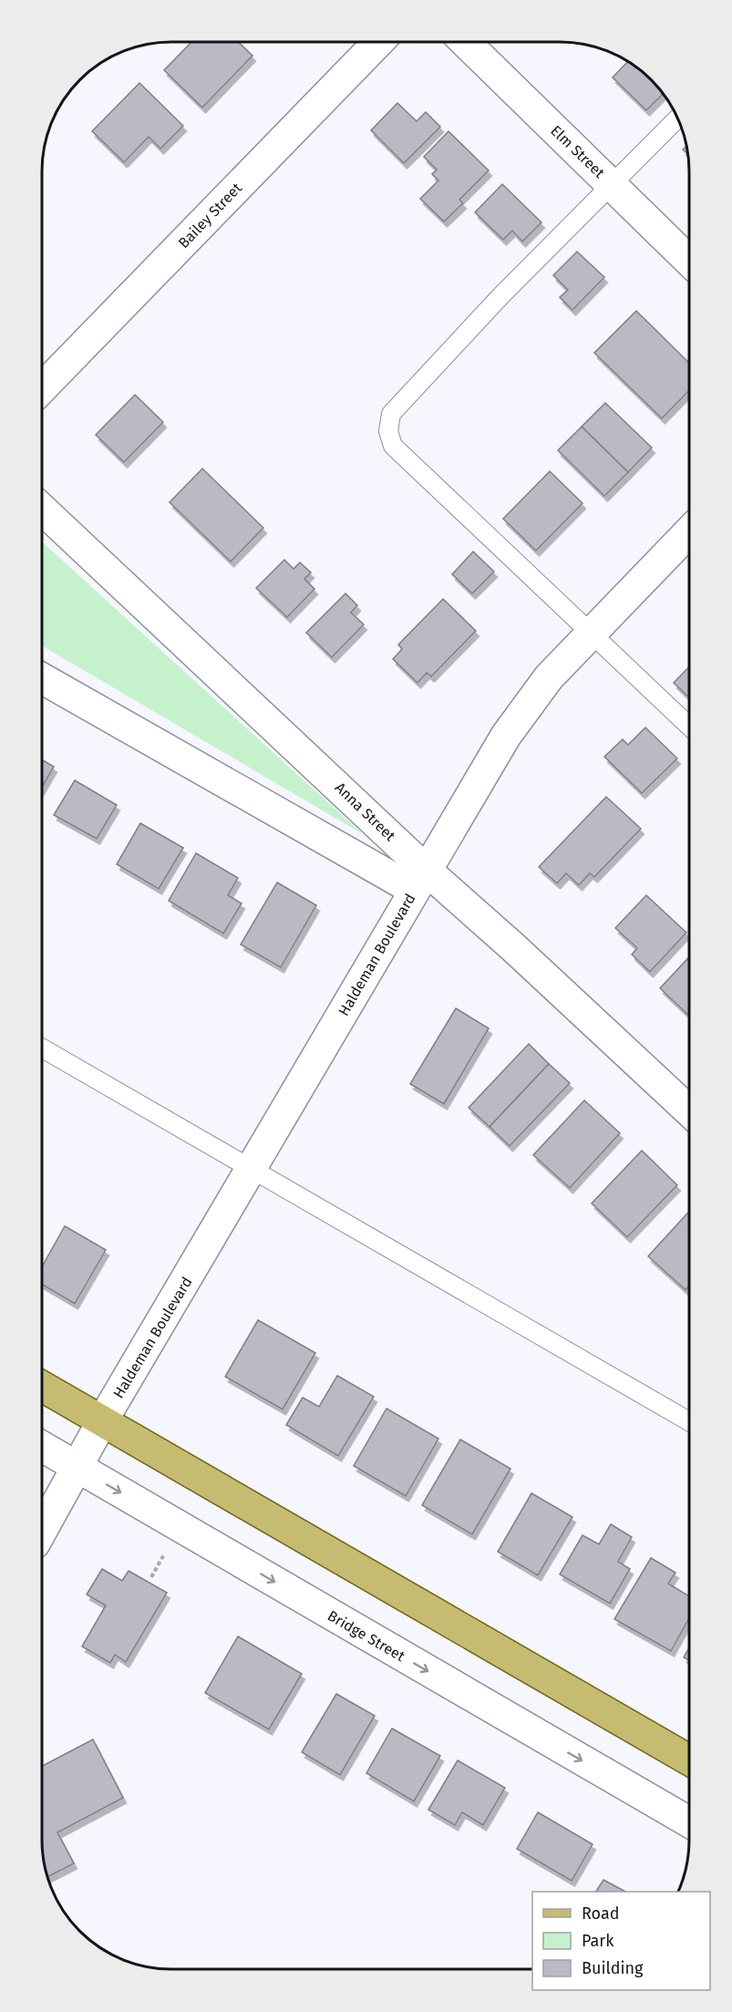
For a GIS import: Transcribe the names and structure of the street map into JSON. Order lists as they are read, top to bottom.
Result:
{
  "streets": {
    "street": [
      "Elm Street",
      "Bailey Street",
      "Anna Street",
      "Haldeman Boulevard",
      "Bridge Street"
    ]
  },
  "crossings": [
    ["Anna Street", "Haldeman Boulevard"],
    ["Haldeman Boulevard", "Bridge Street"]
  ],
  "one_way": ["Bridge Street"],
  "legend": ["Road", "Park", "Building"]
}
